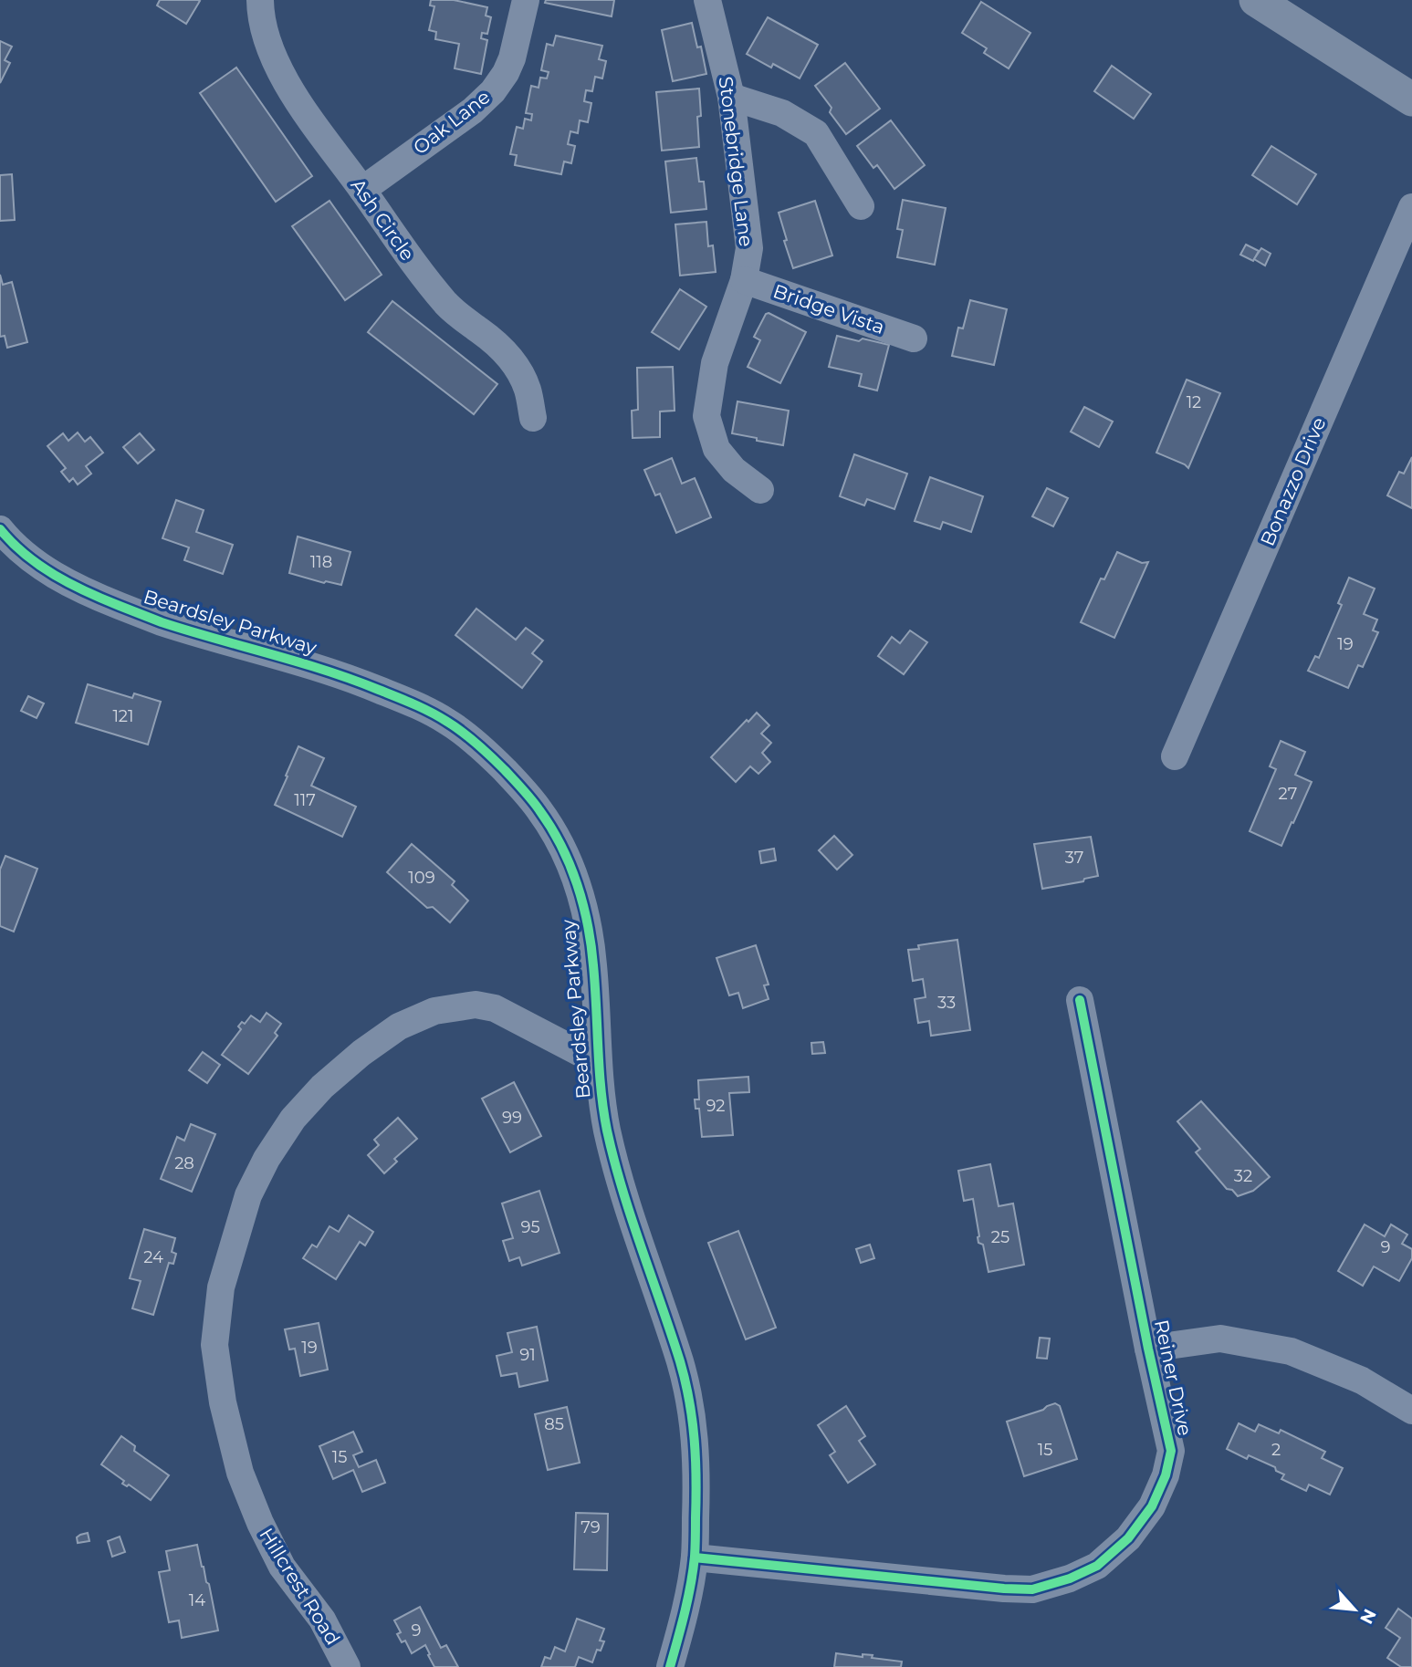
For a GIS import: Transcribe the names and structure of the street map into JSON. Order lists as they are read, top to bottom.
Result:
{
  "streets": {
    "street": [
      "Oak Lane",
      "Stonebridge Lane",
      "Ash Circle",
      "Bridge Vista",
      "Bonazzo Drive",
      "Beardsley Parkway",
      "Reiner Drive",
      "Hillcrest Road"
    ]
  },
  "crossings": [
    ["Oak Lane", "Ash Circle"],
    ["Stonebridge Lane", "Bridge Vista"],
    ["Beardsley Parkway", "Reiner Drive"],
    ["Beardsley Parkway", "Hillcrest Road"]
  ],
  "house_numbers": [
    "12",
    "118",
    "19",
    "121",
    "27",
    "117",
    "37",
    "109",
    "33",
    "92",
    "99",
    "28",
    "32",
    "95",
    "25",
    "9",
    "24",
    "19",
    "91",
    "85",
    "15",
    "2",
    "15",
    "79",
    "14",
    "9"
  ],
  "north": "bottom right"
}
